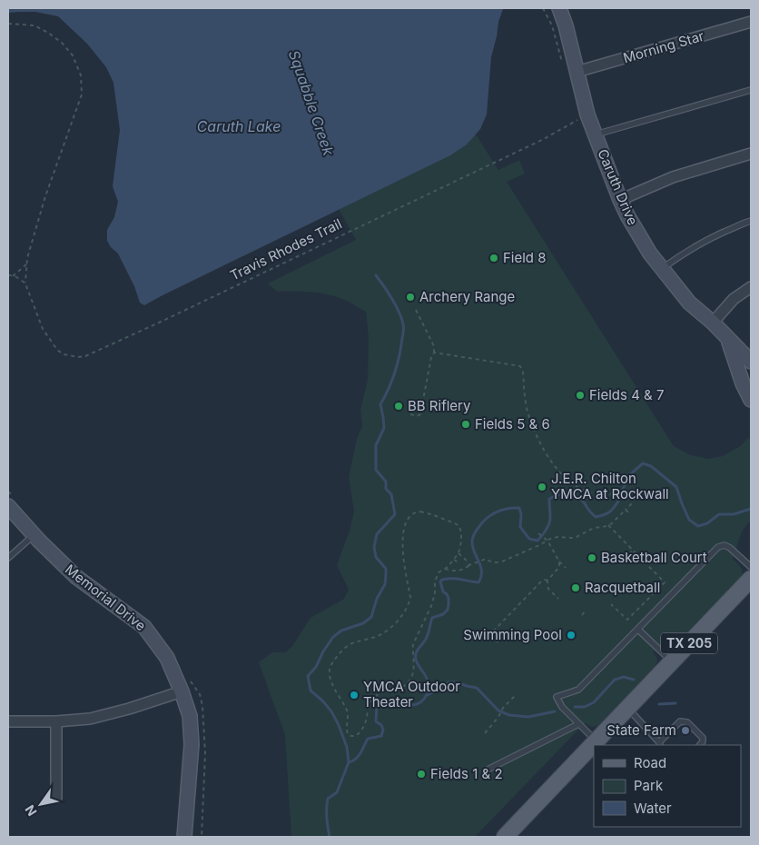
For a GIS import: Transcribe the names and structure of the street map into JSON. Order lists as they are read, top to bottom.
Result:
{
  "streets": {
    "main road": ["TX 205"],
    "street": ["Morning Star", "Caruth Drive", "Memorial Drive"],
    "path": ["Travis Rhodes Trail"]
  },
  "crossings": [
    ["Morning Star", "Caruth Drive"],
    ["Caruth Drive", "Travis Rhodes Trail"]
  ],
  "water": ["Squabble Creek", "Caruth Lake"],
  "places": [
    "Field 8",
    "Archery Range",
    "Fields 4 & 7",
    "BB Riflery",
    "Fields 5 & 6",
    "J.E.R. Chilton YMCA at Rockwall",
    "Basketball Court",
    "Racquetball",
    "Swimming Pool",
    "YMCA Outdoor Theater",
    "State Farm",
    "Fields 1 & 2"
  ],
  "legend": ["Road", "Park", "Water"],
  "north": "bottom left"
}
